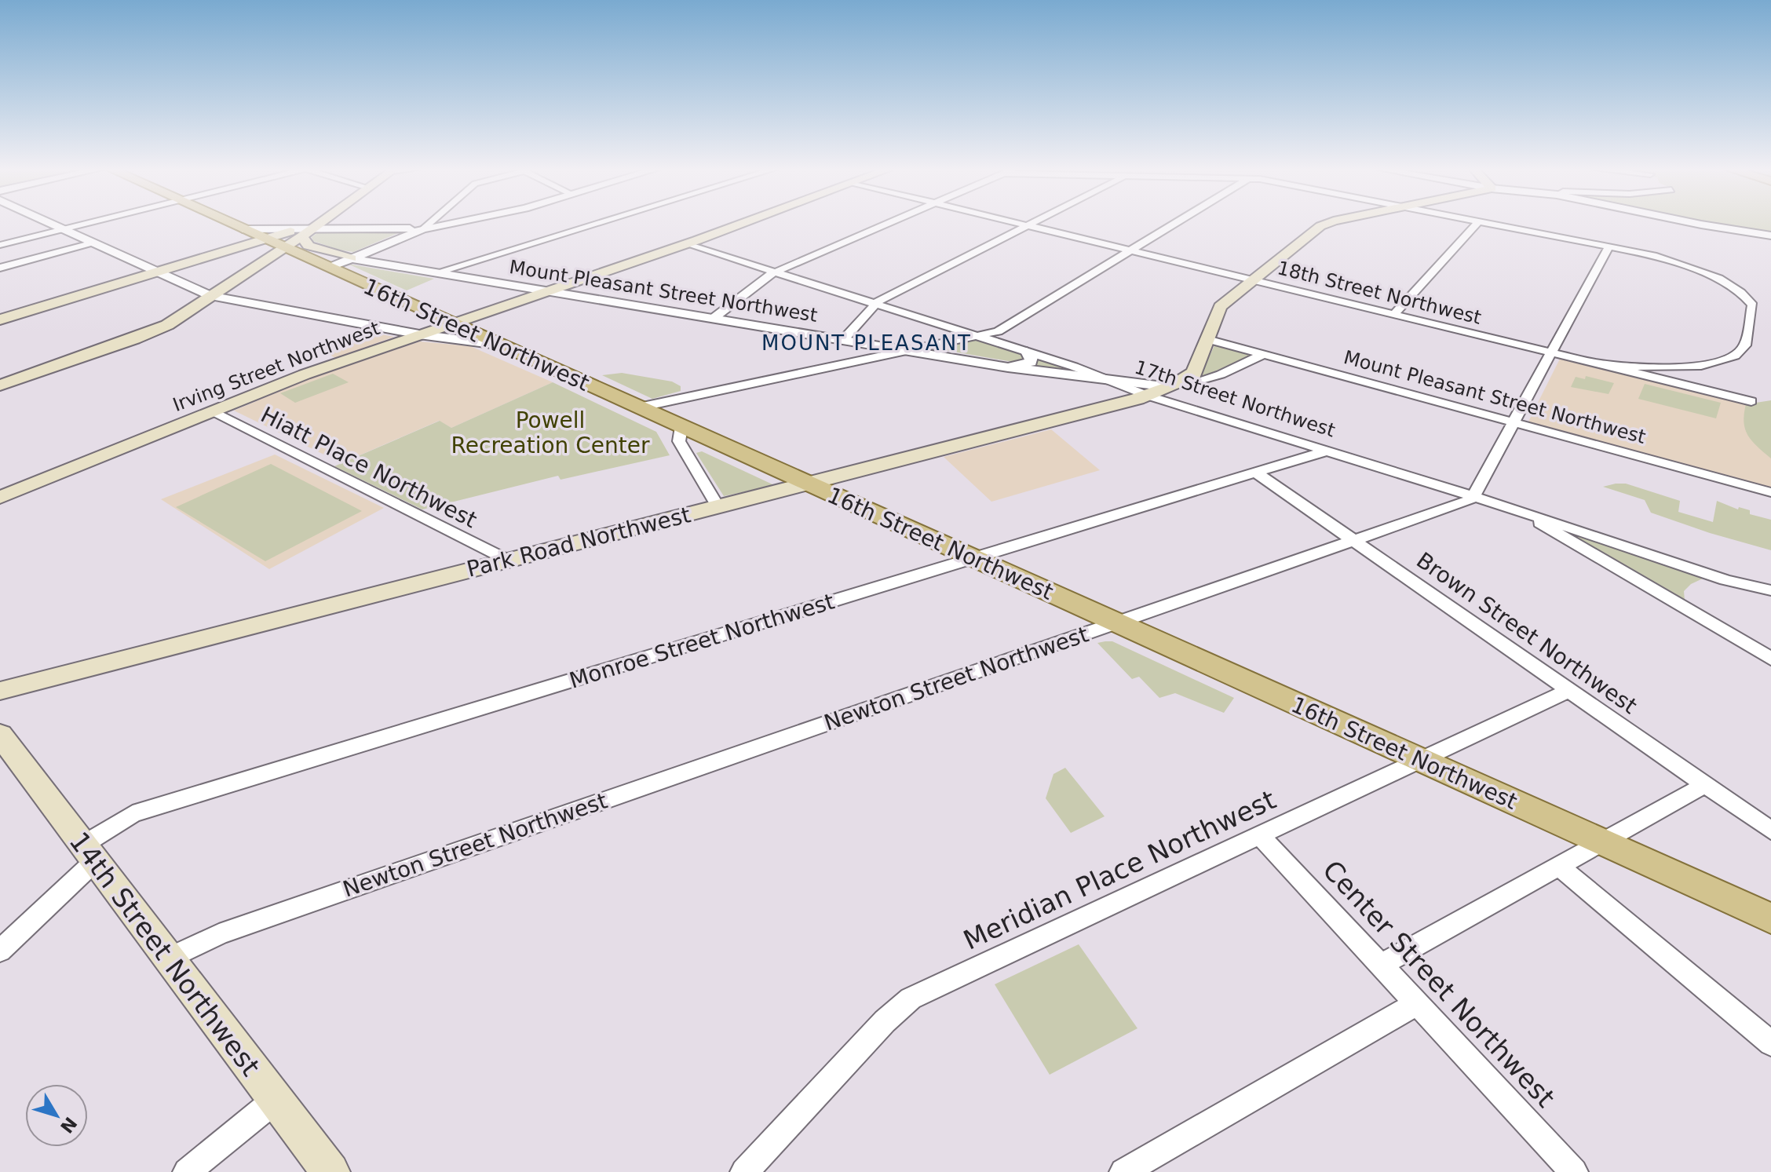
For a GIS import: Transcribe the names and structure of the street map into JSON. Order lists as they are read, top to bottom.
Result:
{
  "streets": {
    "main road": [
      "16th Street Northwest",
      "Irving Street Northwest",
      "Park Road Northwest",
      "14th Street Northwest"
    ],
    "street": [
      "Mount Pleasant Street Northwest",
      "18th Street Northwest",
      "17th Street Northwest",
      "Hiatt Place Northwest",
      "Brown Street Northwest",
      "Monroe Street Northwest",
      "Newton Street Northwest",
      "Meridian Place Northwest",
      "Center Street Northwest"
    ]
  },
  "crossings": [
    ["Mount Pleasant Street Northwest", "Irving Street Northwest"],
    ["Mount Pleasant Street Northwest", "17th Street Northwest"],
    ["Mount Pleasant Street Northwest", "Park Road Northwest"],
    ["16th Street Northwest", "Irving Street Northwest"],
    ["16th Street Northwest", "Park Road Northwest"],
    ["16th Street Northwest", "Monroe Street Northwest"],
    ["16th Street Northwest", "Newton Street Northwest"],
    ["16th Street Northwest", "Meridian Place Northwest"],
    ["Irving Street Northwest", "17th Street Northwest"],
    ["Irving Street Northwest", "Hiatt Place Northwest"],
    ["17th Street Northwest", "Park Road Northwest"],
    ["17th Street Northwest", "Monroe Street Northwest"],
    ["17th Street Northwest", "Newton Street Northwest"],
    ["Hiatt Place Northwest", "Park Road Northwest"],
    ["Brown Street Northwest", "Monroe Street Northwest"],
    ["Brown Street Northwest", "Newton Street Northwest"],
    ["Brown Street Northwest", "Meridian Place Northwest"],
    ["Monroe Street Northwest", "14th Street Northwest"],
    ["Newton Street Northwest", "14th Street Northwest"],
    ["Meridian Place Northwest", "Center Street Northwest"]
  ],
  "districts": ["MOUNT PLEASANT"],
  "parks": ["Powell Recreation Center"],
  "north": "bottom right"
}
